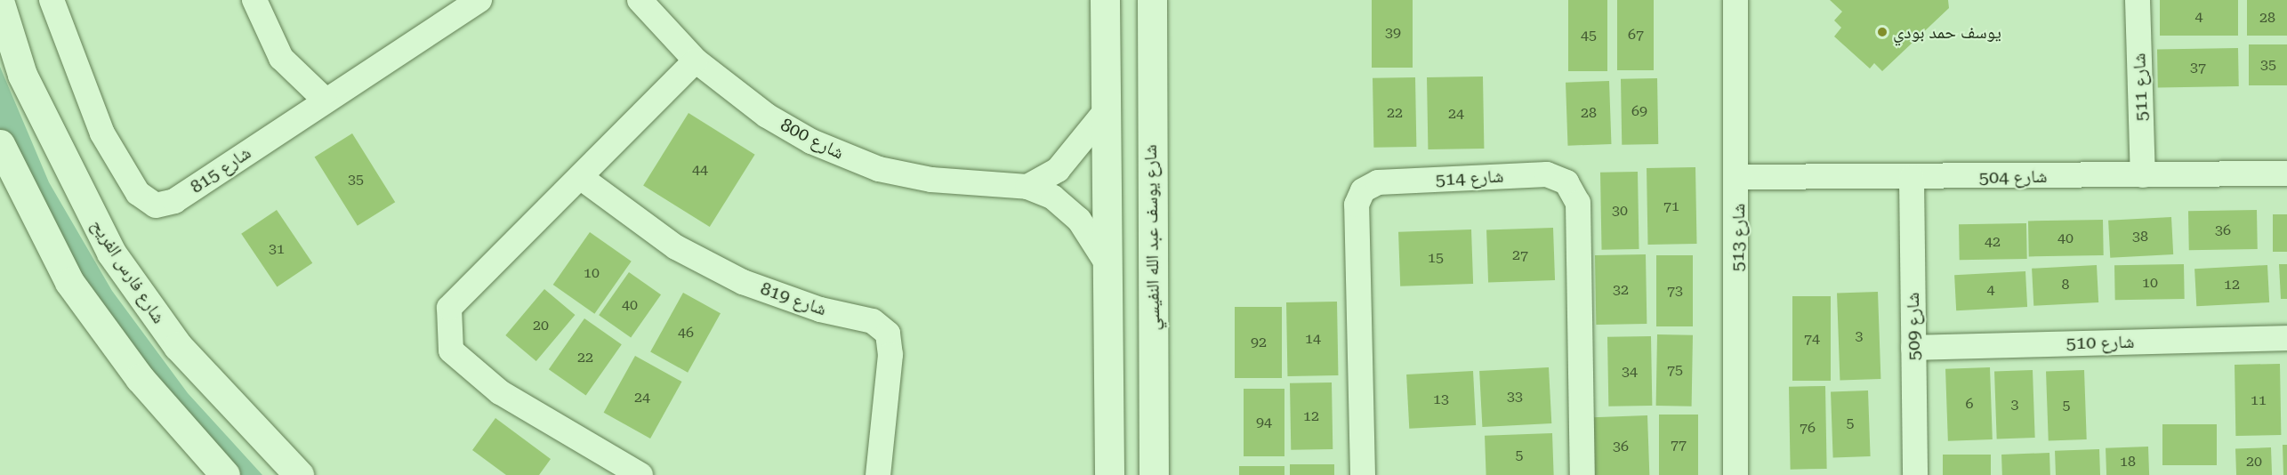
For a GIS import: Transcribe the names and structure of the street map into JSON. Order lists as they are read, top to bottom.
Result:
{
  "streets": {
    "street": [
      "شارع 511",
      "شارع 800",
      "شارع 815",
      "شارع 504",
      "شارع 514",
      "شارع يوسف عبد الله النفيسي",
      "شارع 513",
      "شارع فارس الفريح",
      "شارع 819",
      "شارع 509",
      "شارع 510"
    ]
  },
  "crossings": [
    ["شارع 511", "شارع 504"],
    ["شارع 504", "شارع 513"],
    ["شارع 504", "شارع 509"],
    ["شارع 509", "شارع 510"]
  ],
  "places": ["يوسف حمد بودي"],
  "house_numbers": [
    "4",
    "28",
    "39",
    "67",
    "45",
    "35",
    "37",
    "69",
    "22",
    "28",
    "24",
    "44",
    "35",
    "71",
    "30",
    "36",
    "38",
    "40",
    "42",
    "31",
    "27",
    "15",
    "10",
    "10",
    "8",
    "12",
    "32",
    "4",
    "73",
    "40",
    "20",
    "46",
    "3",
    "14",
    "74",
    "92",
    "22",
    "75",
    "34",
    "33",
    "24",
    "13",
    "11",
    "6",
    "3",
    "5",
    "12",
    "94",
    "5",
    "76",
    "77",
    "36",
    "5",
    "18",
    "20"
  ]
}
